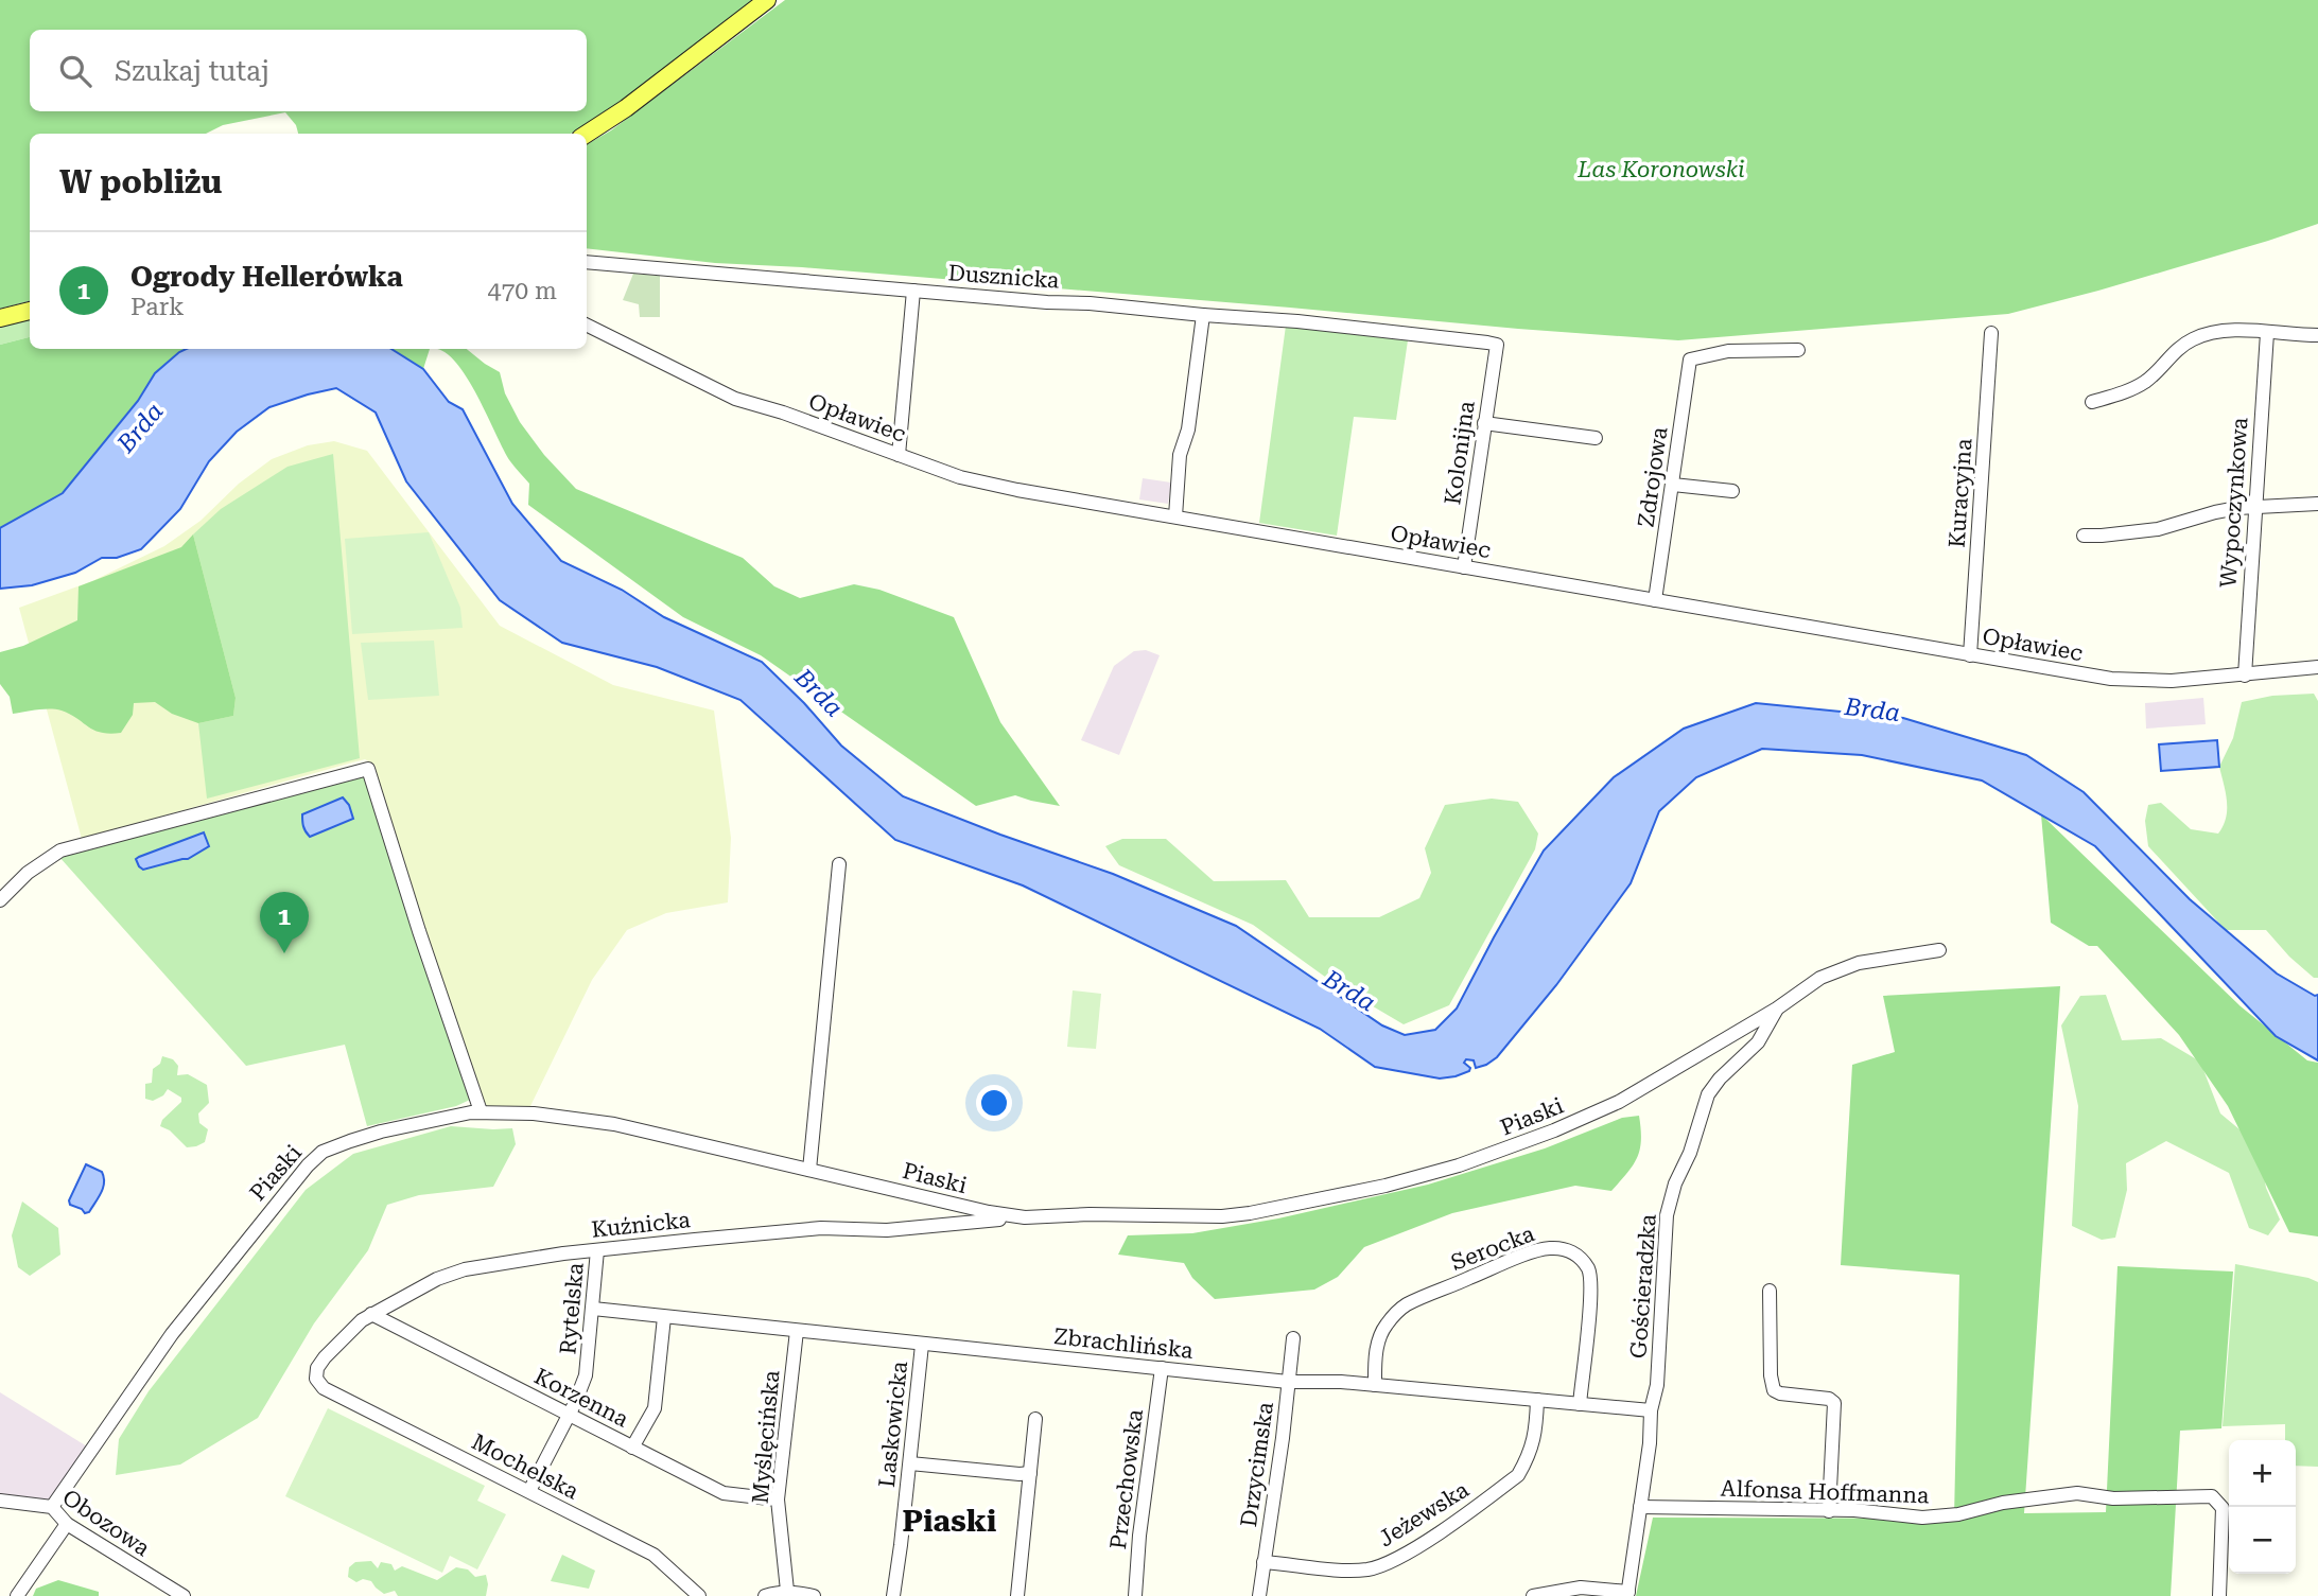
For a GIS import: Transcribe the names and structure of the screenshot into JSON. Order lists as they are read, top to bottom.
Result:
{
  "streets": {
    "street": [
      "Dusznicka",
      "Opławiec",
      "Kolonijna",
      "Zdrojowa",
      "Kuracyjna",
      "Wypoczynkowa",
      "Piaski",
      "Kuźnicka",
      "Serocka",
      "Gościeradzka",
      "Rytelska",
      "Zbrachlińska",
      "Korzenna",
      "Laskowicka",
      "Myślęcińska",
      "Drzycimska",
      "Mochelska",
      "Przechowska",
      "Alfonsa Hoffmanna",
      "Jeżewska",
      "Obozowa"
    ]
  },
  "crossings": [
    ["Dusznicka", "Kolonijna"],
    ["Opławiec", "Kolonijna"],
    ["Opławiec", "Zdrojowa"],
    ["Opławiec", "Kuracyjna"],
    ["Opławiec", "Wypoczynkowa"],
    ["Piaski", "Kuźnicka"],
    ["Piaski", "Gościeradzka"],
    ["Piaski", "Obozowa"],
    ["Kuźnicka", "Rytelska"],
    ["Kuźnicka", "Korzenna"],
    ["Kuźnicka", "Mochelska"],
    ["Serocka", "Zbrachlińska"],
    ["Gościeradzka", "Zbrachlińska"],
    ["Gościeradzka", "Alfonsa Hoffmanna"],
    ["Rytelska", "Zbrachlińska"],
    ["Rytelska", "Korzenna"],
    ["Rytelska", "Mochelska"],
    ["Zbrachlińska", "Laskowicka"],
    ["Zbrachlińska", "Myślęcińska"],
    ["Zbrachlińska", "Drzycimska"],
    ["Zbrachlińska", "Przechowska"],
    ["Zbrachlińska", "Jeżewska"],
    ["Korzenna", "Myślęcińska"],
    ["Drzycimska", "Jeżewska"]
  ],
  "districts": ["Piaski"],
  "water": ["Brda"],
  "parks": ["Las Koronowski"],
  "page": {
    "search": "Szukaj tutaj",
    "heading": "W pobliżu",
    "list": [
      {
        "mark": "1",
        "name": "Ogrody Hellerówka",
        "note": "Park",
        "value": "470 m"
      }
    ],
    "pins": "1",
    "map_buttons": ["+", "−"]
  }
}
